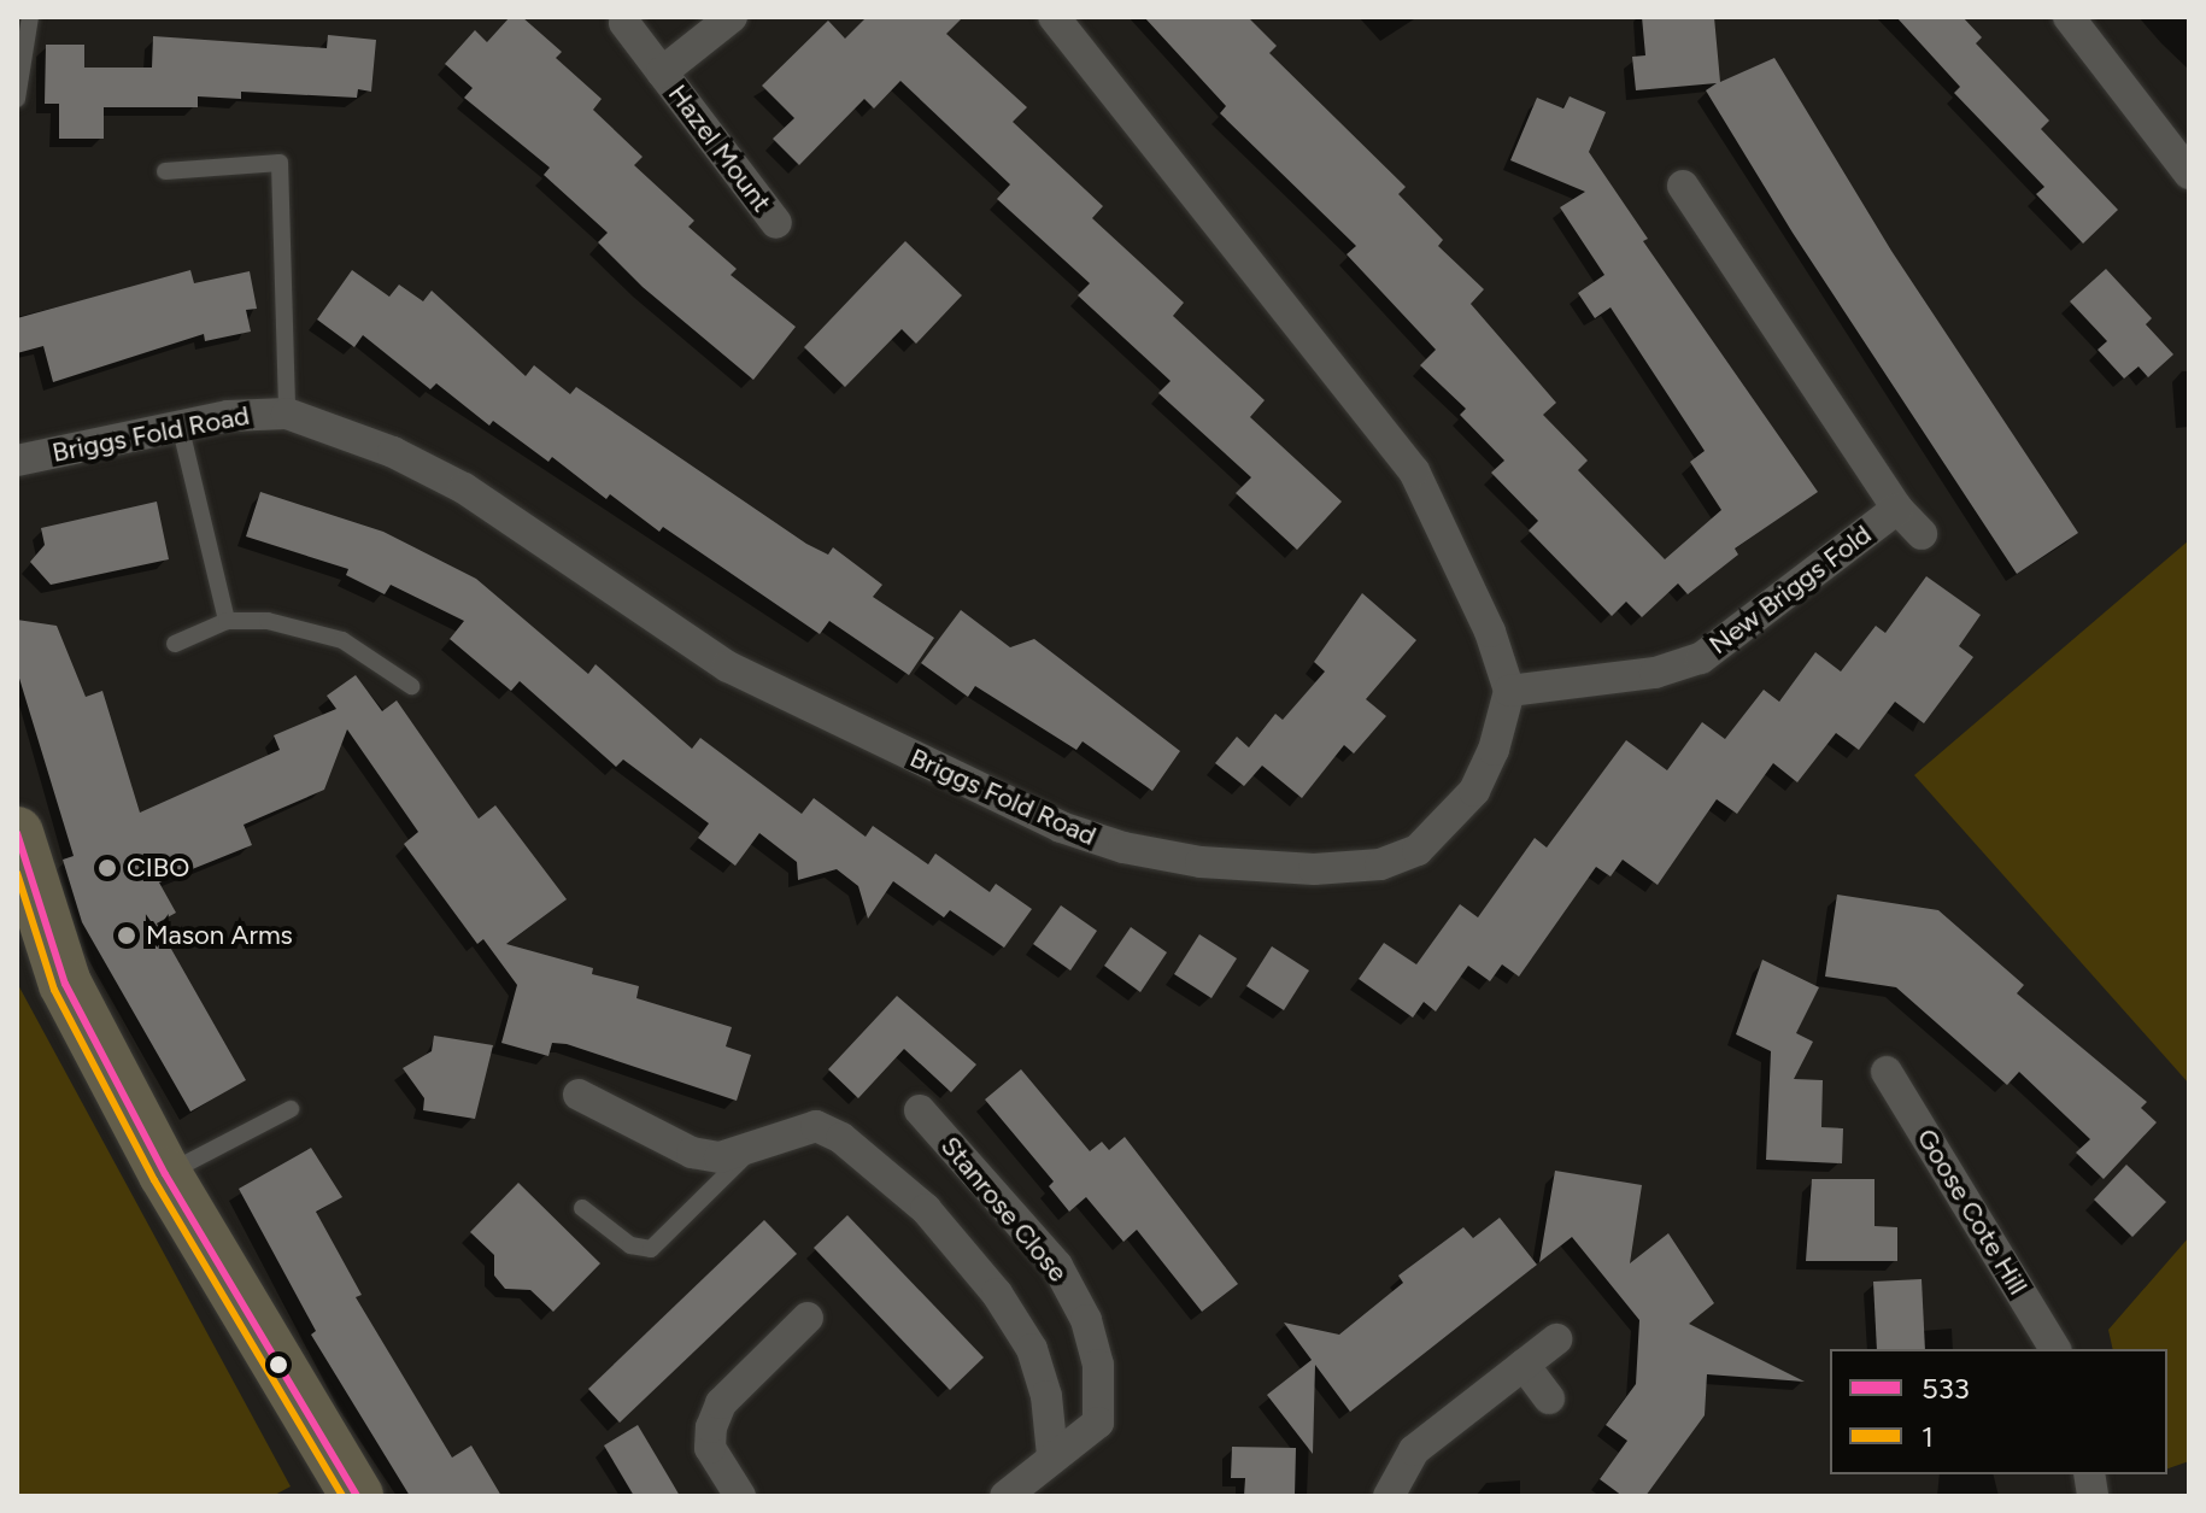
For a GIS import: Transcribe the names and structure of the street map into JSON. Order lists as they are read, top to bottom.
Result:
{
  "streets": {
    "street": [
      "Hazel Mount",
      "Briggs Fold Road",
      "New Briggs Fold",
      "Stanrose Close",
      "Goose Cote Hill"
    ]
  },
  "crossings": [
    ["Briggs Fold Road", "New Briggs Fold"]
  ],
  "places": ["CIBO", "Mason Arms"],
  "lines": ["transit line 533", "transit line 1"],
  "legend": ["533", "1"]
}
